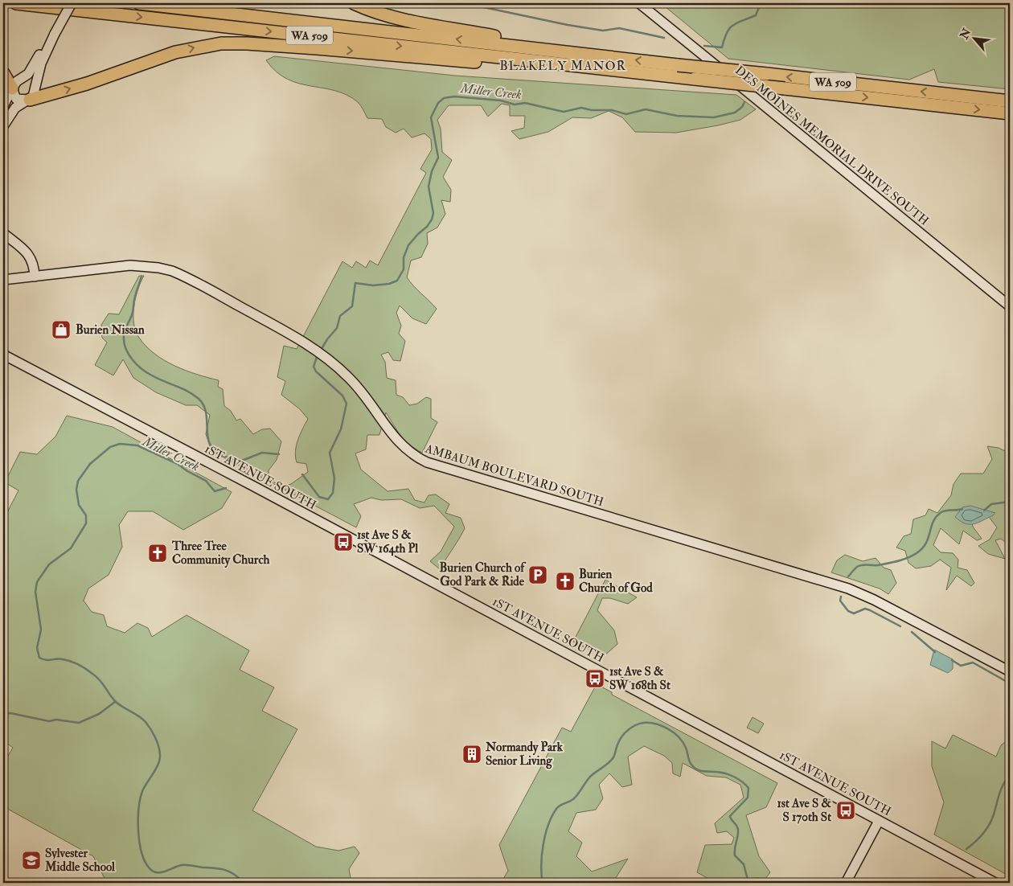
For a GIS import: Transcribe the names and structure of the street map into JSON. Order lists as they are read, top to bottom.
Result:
{
  "streets": {
    "highway": ["WA 509"],
    "main road": ["DES MOINES MEMORIAL DRIVE SOUTH", "AMBAUM BOULEVARD SOUTH", "1ST AVENUE SOUTH"]
  },
  "districts": ["BLAKELY MANOR"],
  "water": ["Miller Creek"],
  "places": {
    "shop": ["Burien Nissan"],
    "bus stop": ["1st Ave S & SW 164th Pl", "1st Ave S & SW 168th St", "1st Ave S & S 170th St"],
    "church": ["Three Tree Community Church", "Burien Church of God"],
    "parking": ["Burien Church of God Park & Ride"],
    "building": ["Normandy Park Senior Living"],
    "school or university": ["Sylvester Middle School"]
  },
  "north": "top left"
}
